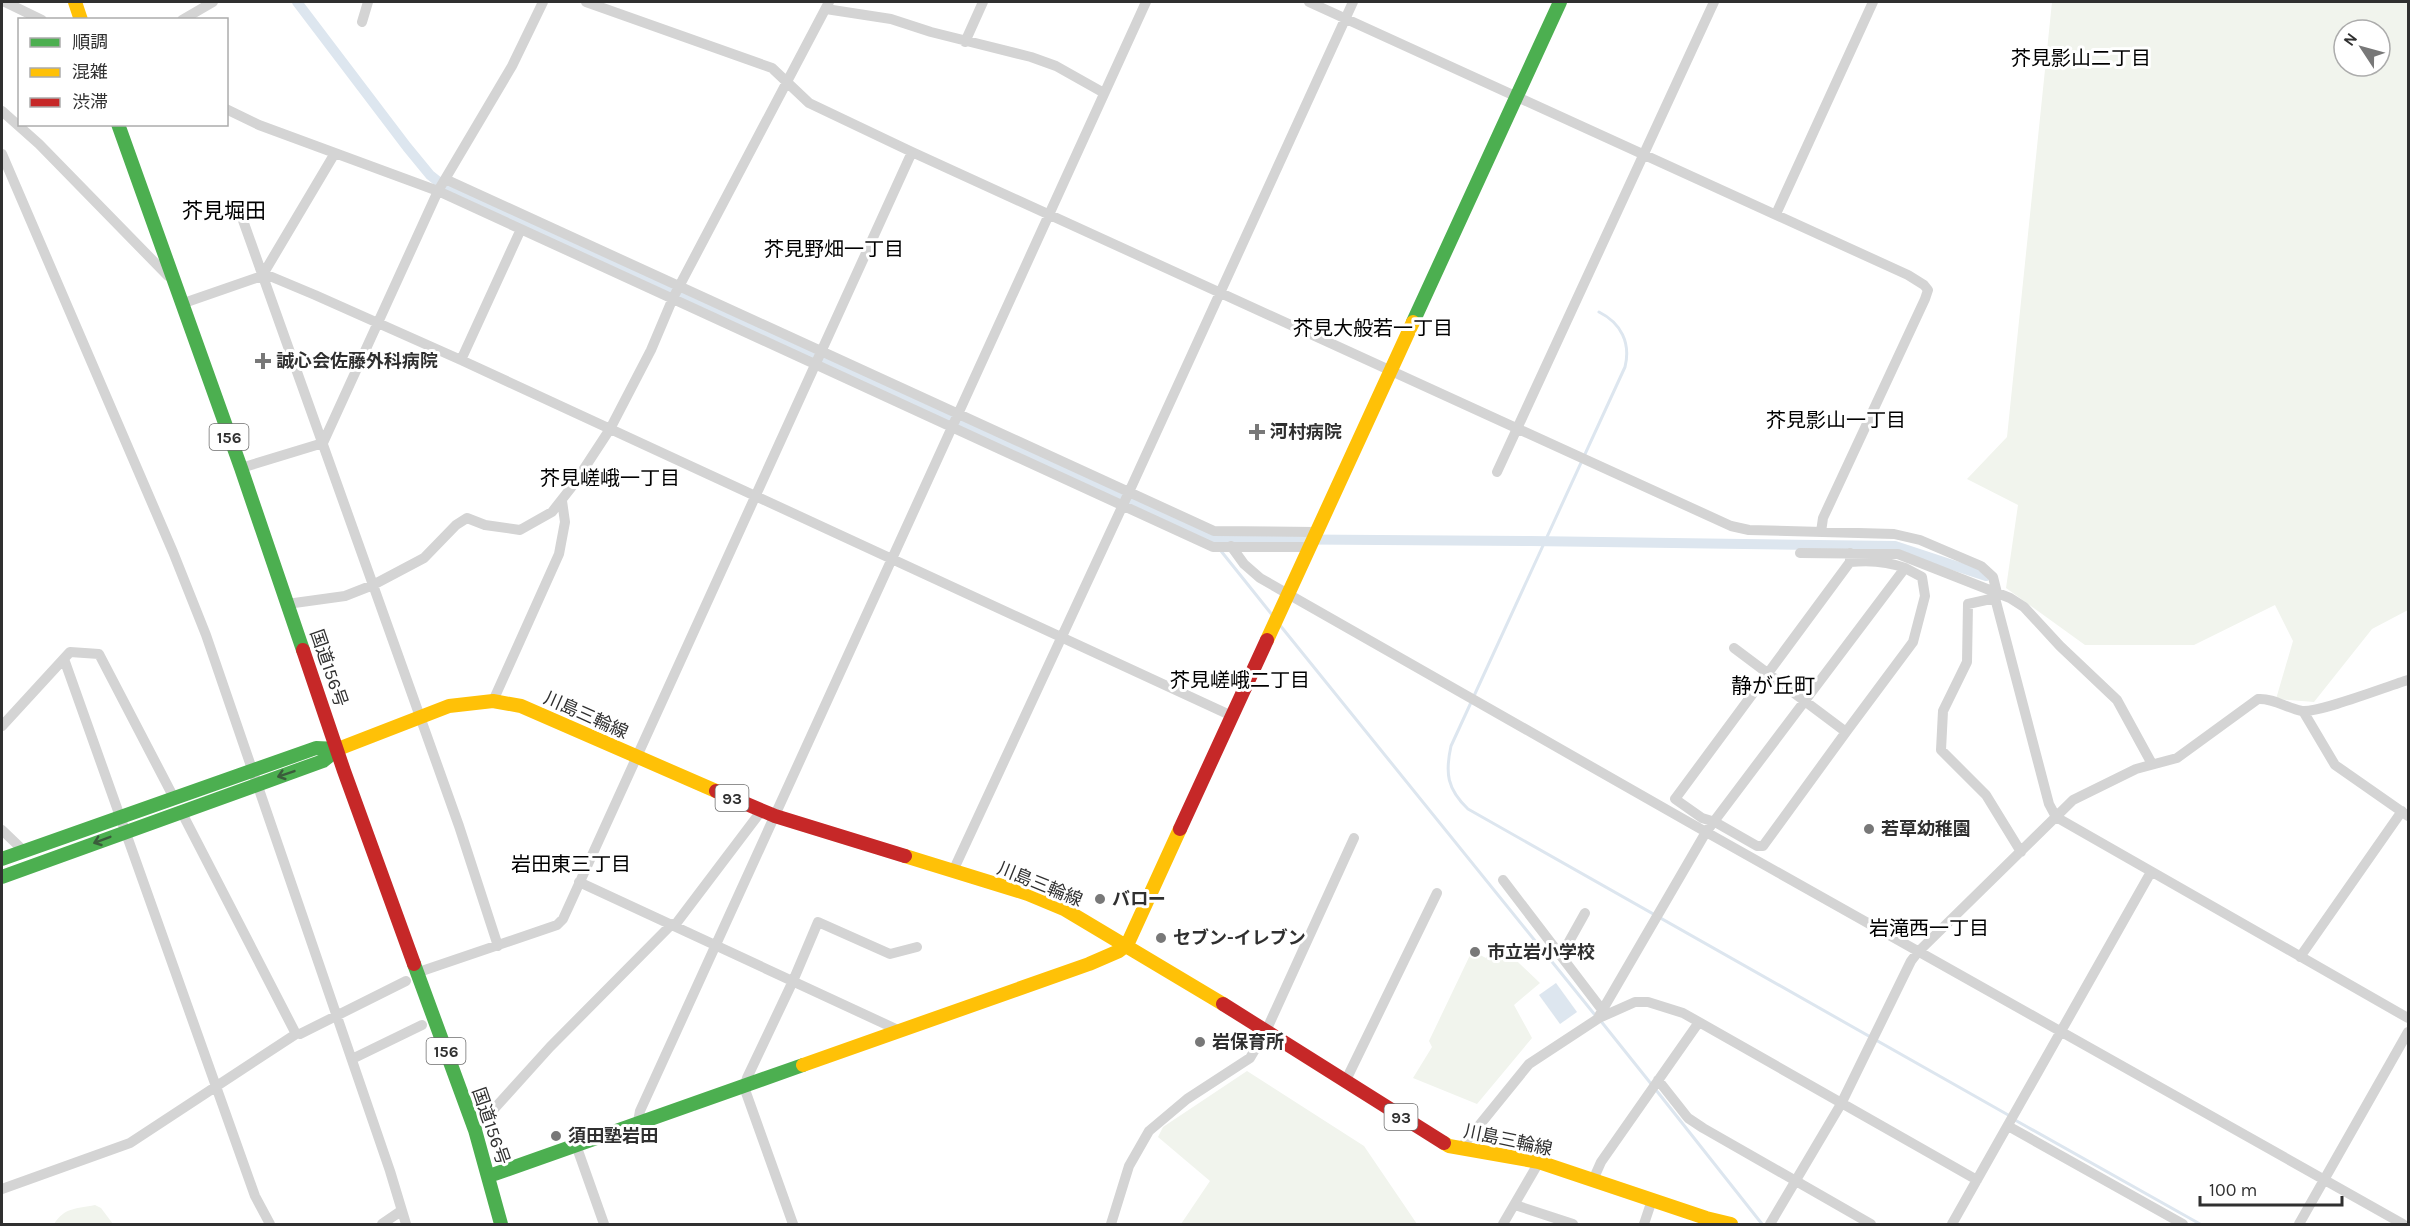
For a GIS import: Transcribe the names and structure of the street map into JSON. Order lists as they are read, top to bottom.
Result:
{
  "streets": {
    "main road": [
      "156",
      "国道156号",
      "川島三輪線",
      "93"
    ]
  },
  "crossings": [
    ["国道156号", "川島三輪線"]
  ],
  "districts": [
    "芥見影山二丁目",
    "芥見堀田",
    "芥見野畑一丁目",
    "芥見大般若一丁目",
    "芥見影山一丁目",
    "芥見嵯峨一丁目",
    "芥見嵯峨二丁目",
    "静が丘町",
    "岩田東三丁目",
    "岩滝西一丁目"
  ],
  "places": {
    "health": ["誠心会佐藤外科病院", "河村病院"],
    "other": [
      "若草幼稚園",
      "バロー",
      "セブン-イレブン",
      "市立岩小学校",
      "岩保育所",
      "須田塾岩田"
    ]
  },
  "legend": ["順調", "混雑", "渋滞"],
  "scale_bar": "100 m",
  "north": "top left"
}
